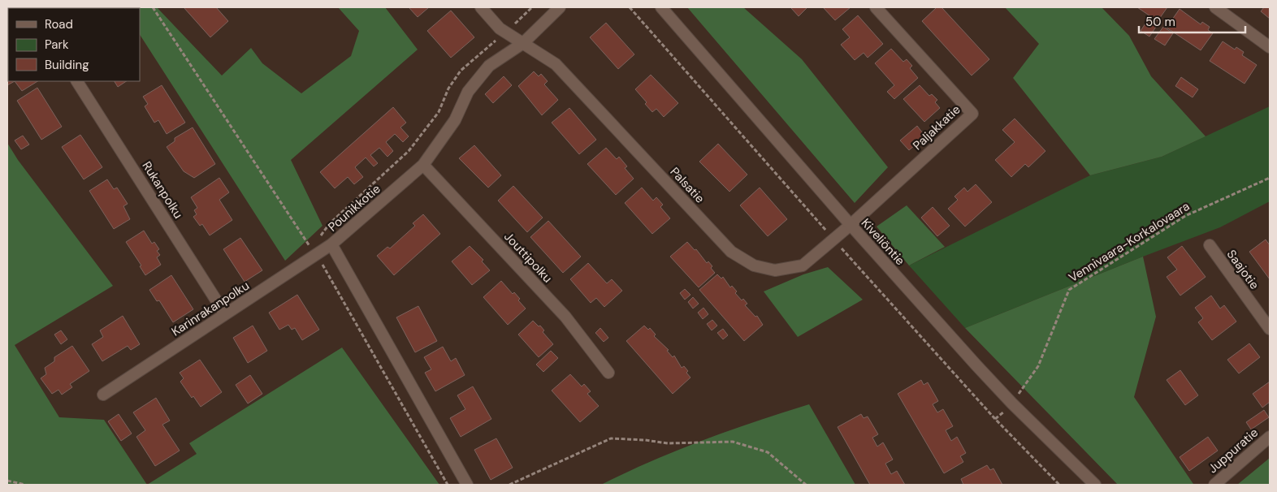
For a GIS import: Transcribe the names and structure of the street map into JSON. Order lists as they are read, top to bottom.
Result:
{
  "streets": {
    "street": [
      "Paljakkatie",
      "Palsatie",
      "Rukanpolku",
      "Pounikkotie",
      "Kiveliöntie",
      "Jouttipolku",
      "Saajotie",
      "Karinrakanpolku",
      "Juppuratie"
    ],
    "path": ["Vennivaara-Korkalovaara"]
  },
  "crossings": [
    ["Paljakkatie", "Palsatie"],
    ["Paljakkatie", "Kiveliöntie"],
    ["Palsatie", "Pounikkotie"],
    ["Palsatie", "Kiveliöntie"],
    ["Rukanpolku", "Karinrakanpolku"],
    ["Pounikkotie", "Jouttipolku"],
    ["Pounikkotie", "Karinrakanpolku"],
    ["Kiveliöntie", "Vennivaara-Korkalovaara"]
  ],
  "legend": ["Road", "Park", "Building"],
  "scale_bar": "50 m"
}
